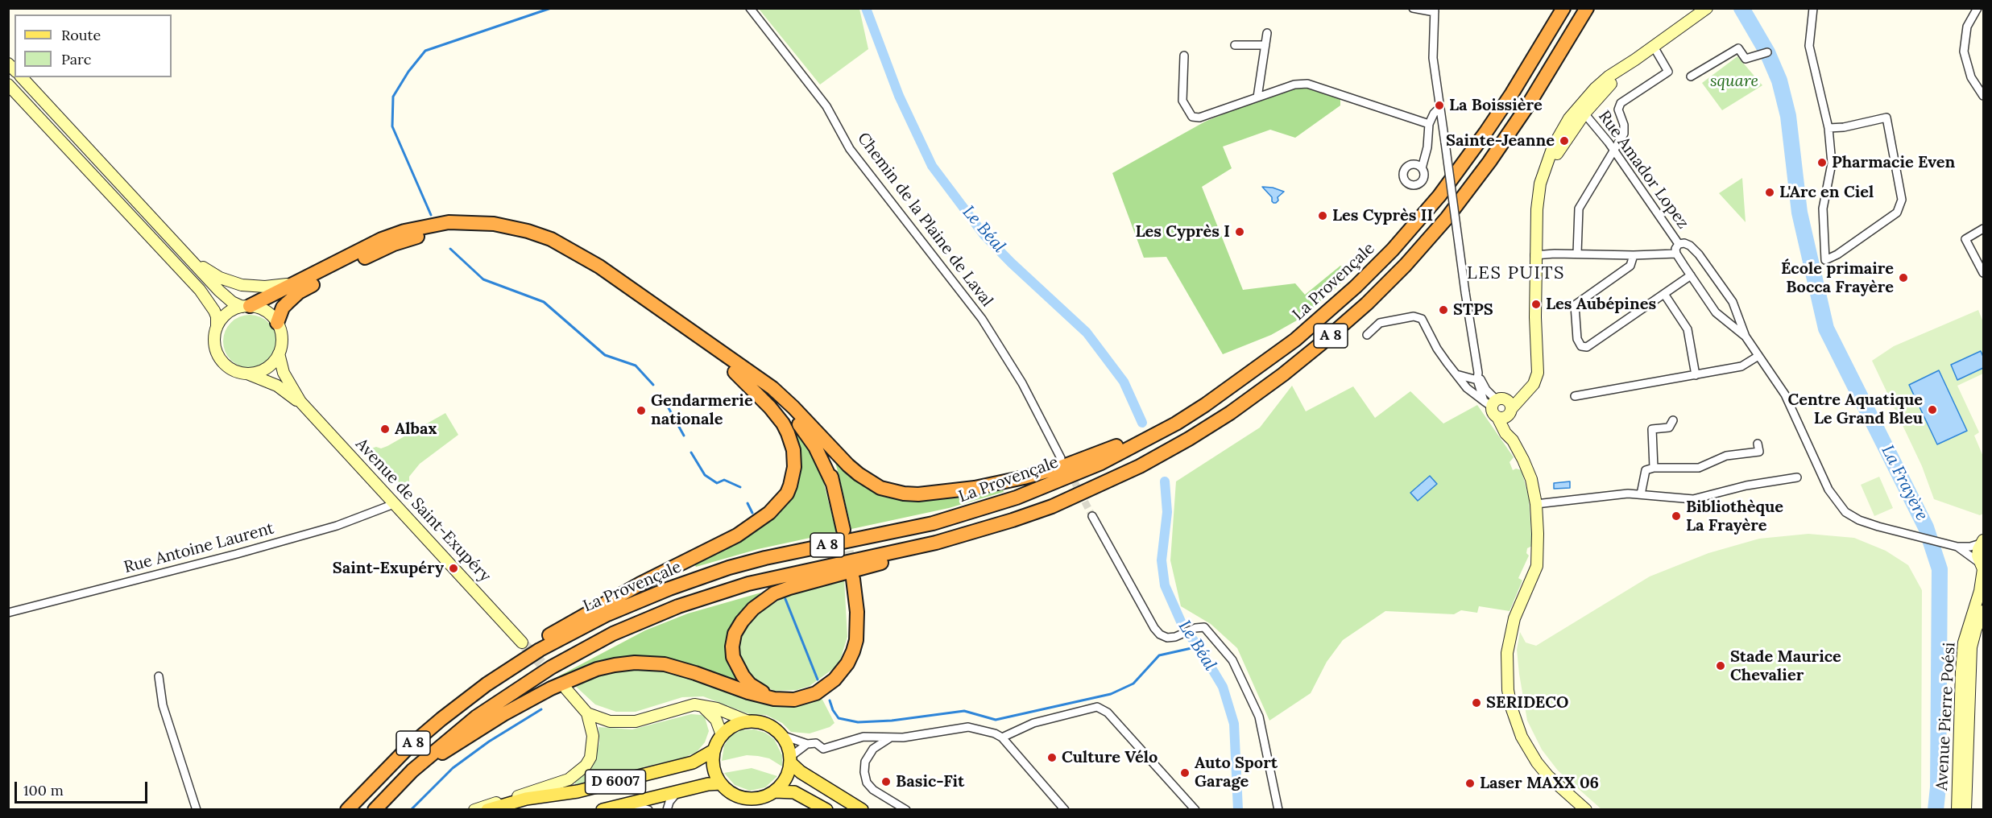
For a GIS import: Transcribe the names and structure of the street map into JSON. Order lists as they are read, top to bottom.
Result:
{
  "streets": {
    "highway": ["La Provençale", "A 8"],
    "main road": ["Avenue de Saint-Exupéry", "Avenue Pierre Poési", "D 6007"],
    "street": ["Rue Amador Lopez", "Chemin de la Plaine de Laval", "Rue Antoine Laurent"]
  },
  "crossings": [
    ["Avenue de Saint-Exupéry", "Rue Antoine Laurent"]
  ],
  "districts": ["LES PUITS"],
  "water": ["Le Béal", "La Frayère"],
  "parks": ["square"],
  "places": [
    "La Boissière",
    "Sainte-Jeanne",
    "Pharmacie Even",
    "L'Arc en Ciel",
    "Les Cyprès II",
    "Les Cyprès I",
    "École primaire Bocca Frayère",
    "Les Aubépines",
    "STPS",
    "Centre Aquatique Le Grand Bleu",
    "Gendarmerie nationale",
    "Albax",
    "Bibliothèque La Frayère",
    "Saint-Exupéry",
    "Stade Maurice Chevalier",
    "SERIDECO",
    "Culture Vélo",
    "Auto Sport Garage",
    "Basic-Fit",
    "Laser MAXX 06"
  ],
  "legend": ["Route", "Parc"],
  "scale_bar": "100 m"
}
